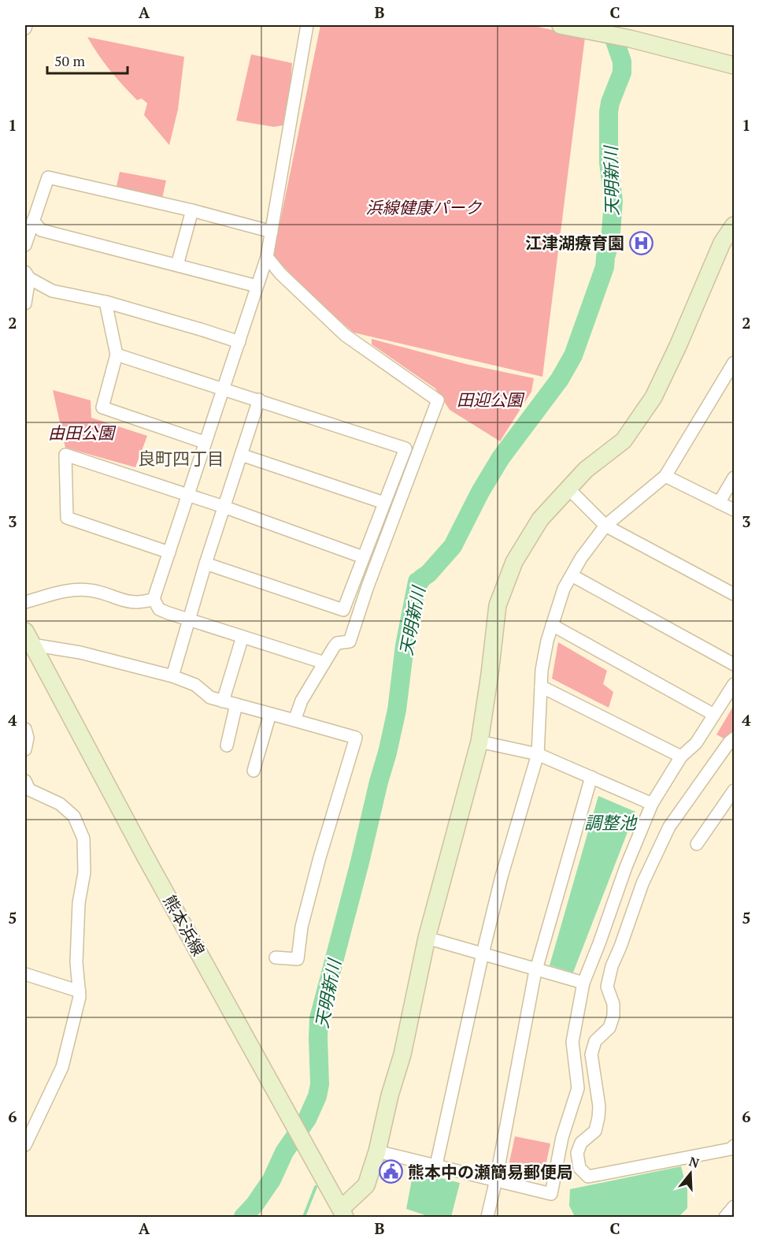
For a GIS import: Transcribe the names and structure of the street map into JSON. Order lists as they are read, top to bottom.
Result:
{
  "streets": {
    "street": ["熊本浜線"]
  },
  "districts": ["良町四丁目"],
  "water": ["天明新川", "調整池"],
  "parks": ["浜線健康パーク", "田迎公園", "由田公園"],
  "places": {
    "hospital": ["江津湖療育園"],
    "public building": ["熊本中の瀬簡易郵便局"]
  },
  "scale_bar": "50 m",
  "north": "top",
  "grid": {
    "columns": ["A", "B", "C"],
    "rows": [
      "1",
      "2",
      "3",
      "4",
      "5",
      "6"
    ]
  }
}
